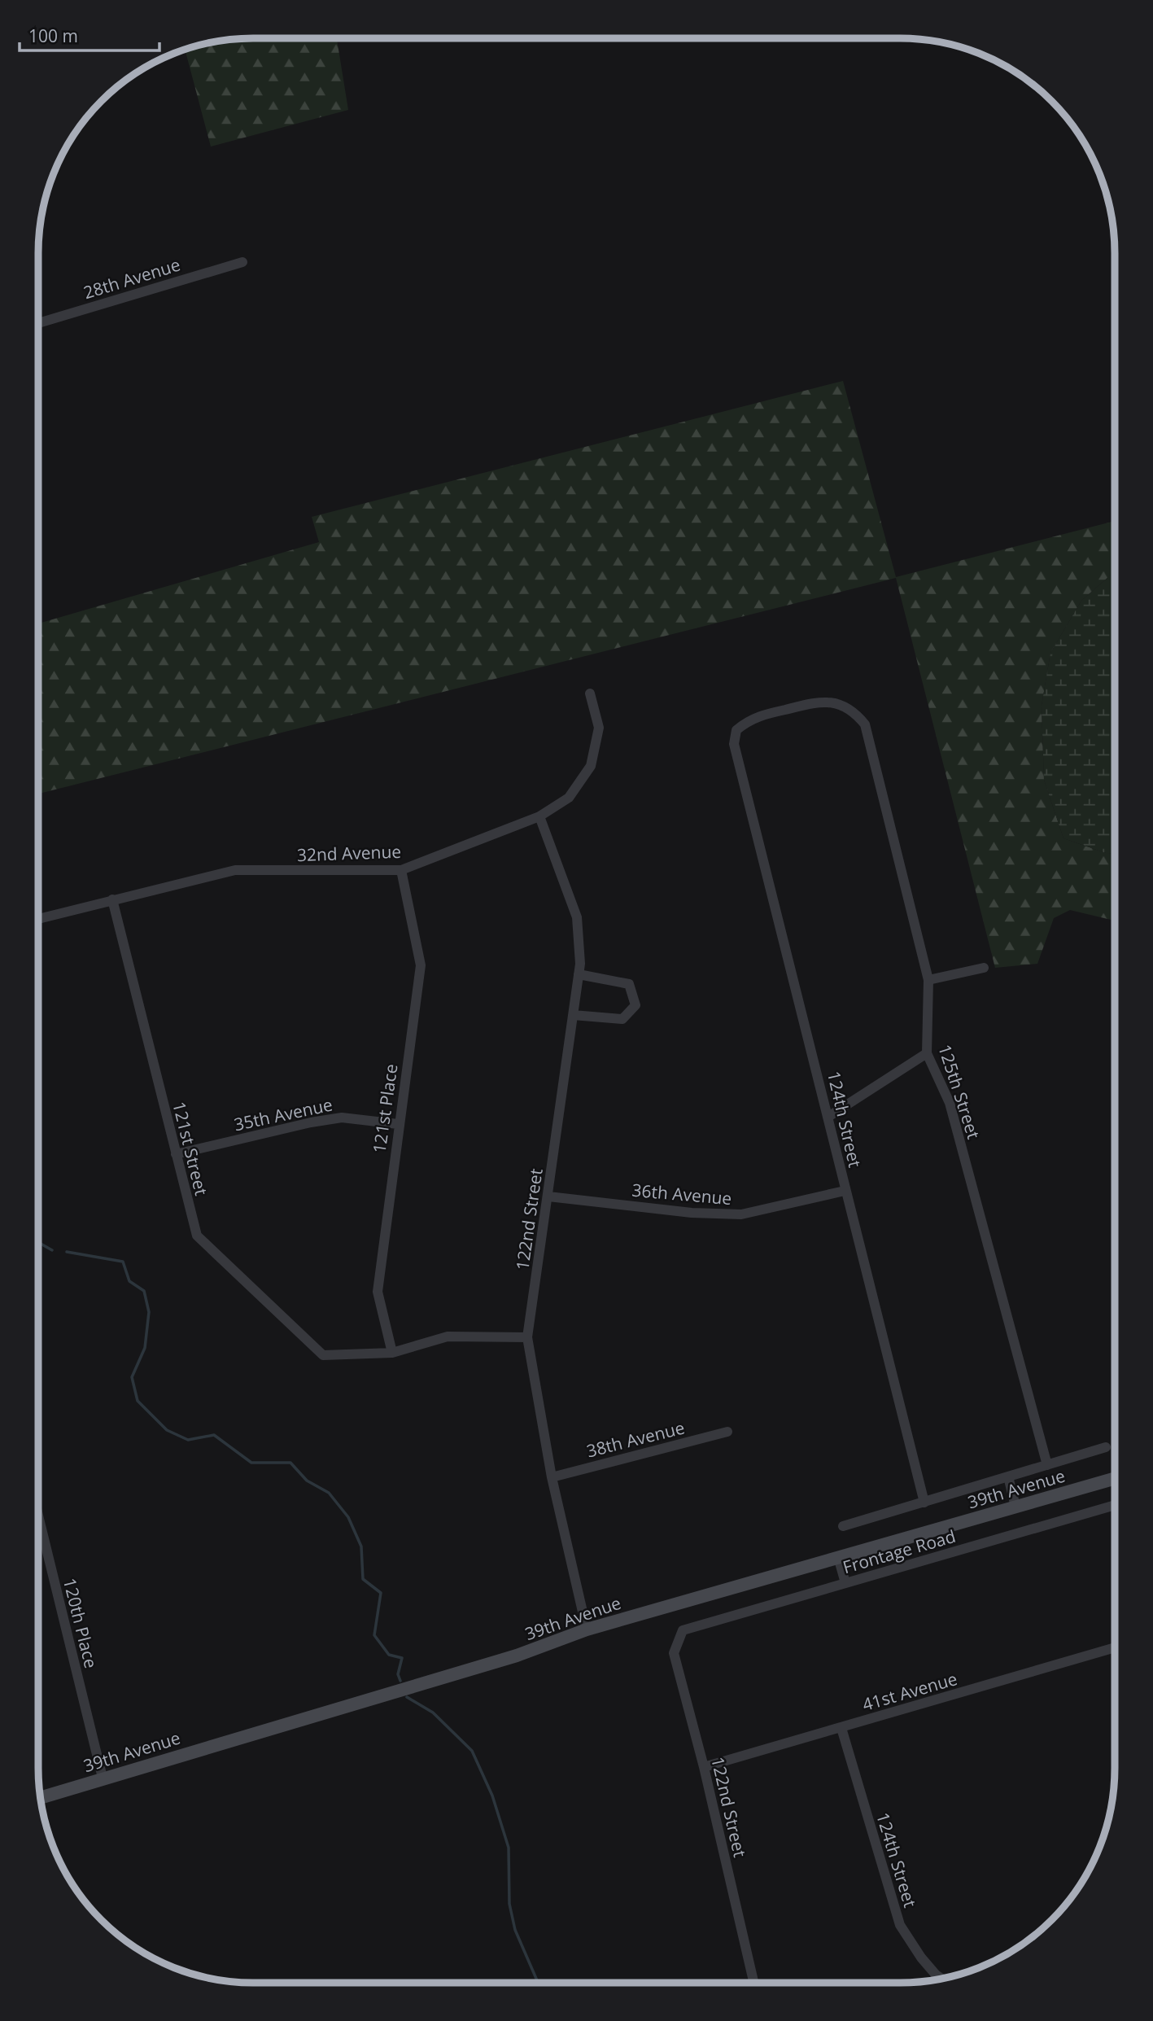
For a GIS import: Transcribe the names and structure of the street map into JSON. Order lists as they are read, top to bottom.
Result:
{
  "streets": {
    "main road": ["39th Avenue"],
    "street": [
      "28th Avenue",
      "32nd Avenue",
      "125th Street",
      "121st Place",
      "35th Avenue",
      "124th Street",
      "121st Street",
      "36th Avenue",
      "122nd Street",
      "38th Avenue",
      "Frontage Road",
      "120th Place",
      "41st Avenue"
    ]
  },
  "crossings": [
    ["32nd Avenue", "121st Place"],
    ["32nd Avenue", "121st Street"],
    ["32nd Avenue", "122nd Street"],
    ["125th Street", "124th Street"],
    ["125th Street", "39th Avenue"],
    ["121st Place", "35th Avenue"],
    ["121st Place", "121st Street"],
    ["35th Avenue", "121st Street"],
    ["124th Street", "36th Avenue"],
    ["124th Street", "39th Avenue"],
    ["124th Street", "41st Avenue"],
    ["36th Avenue", "122nd Street"],
    ["122nd Street", "38th Avenue"],
    ["122nd Street", "39th Avenue"],
    ["122nd Street", "Frontage Road"],
    ["122nd Street", "41st Avenue"],
    ["39th Avenue", "120th Place"]
  ],
  "scale_bar": "100 m"
}
